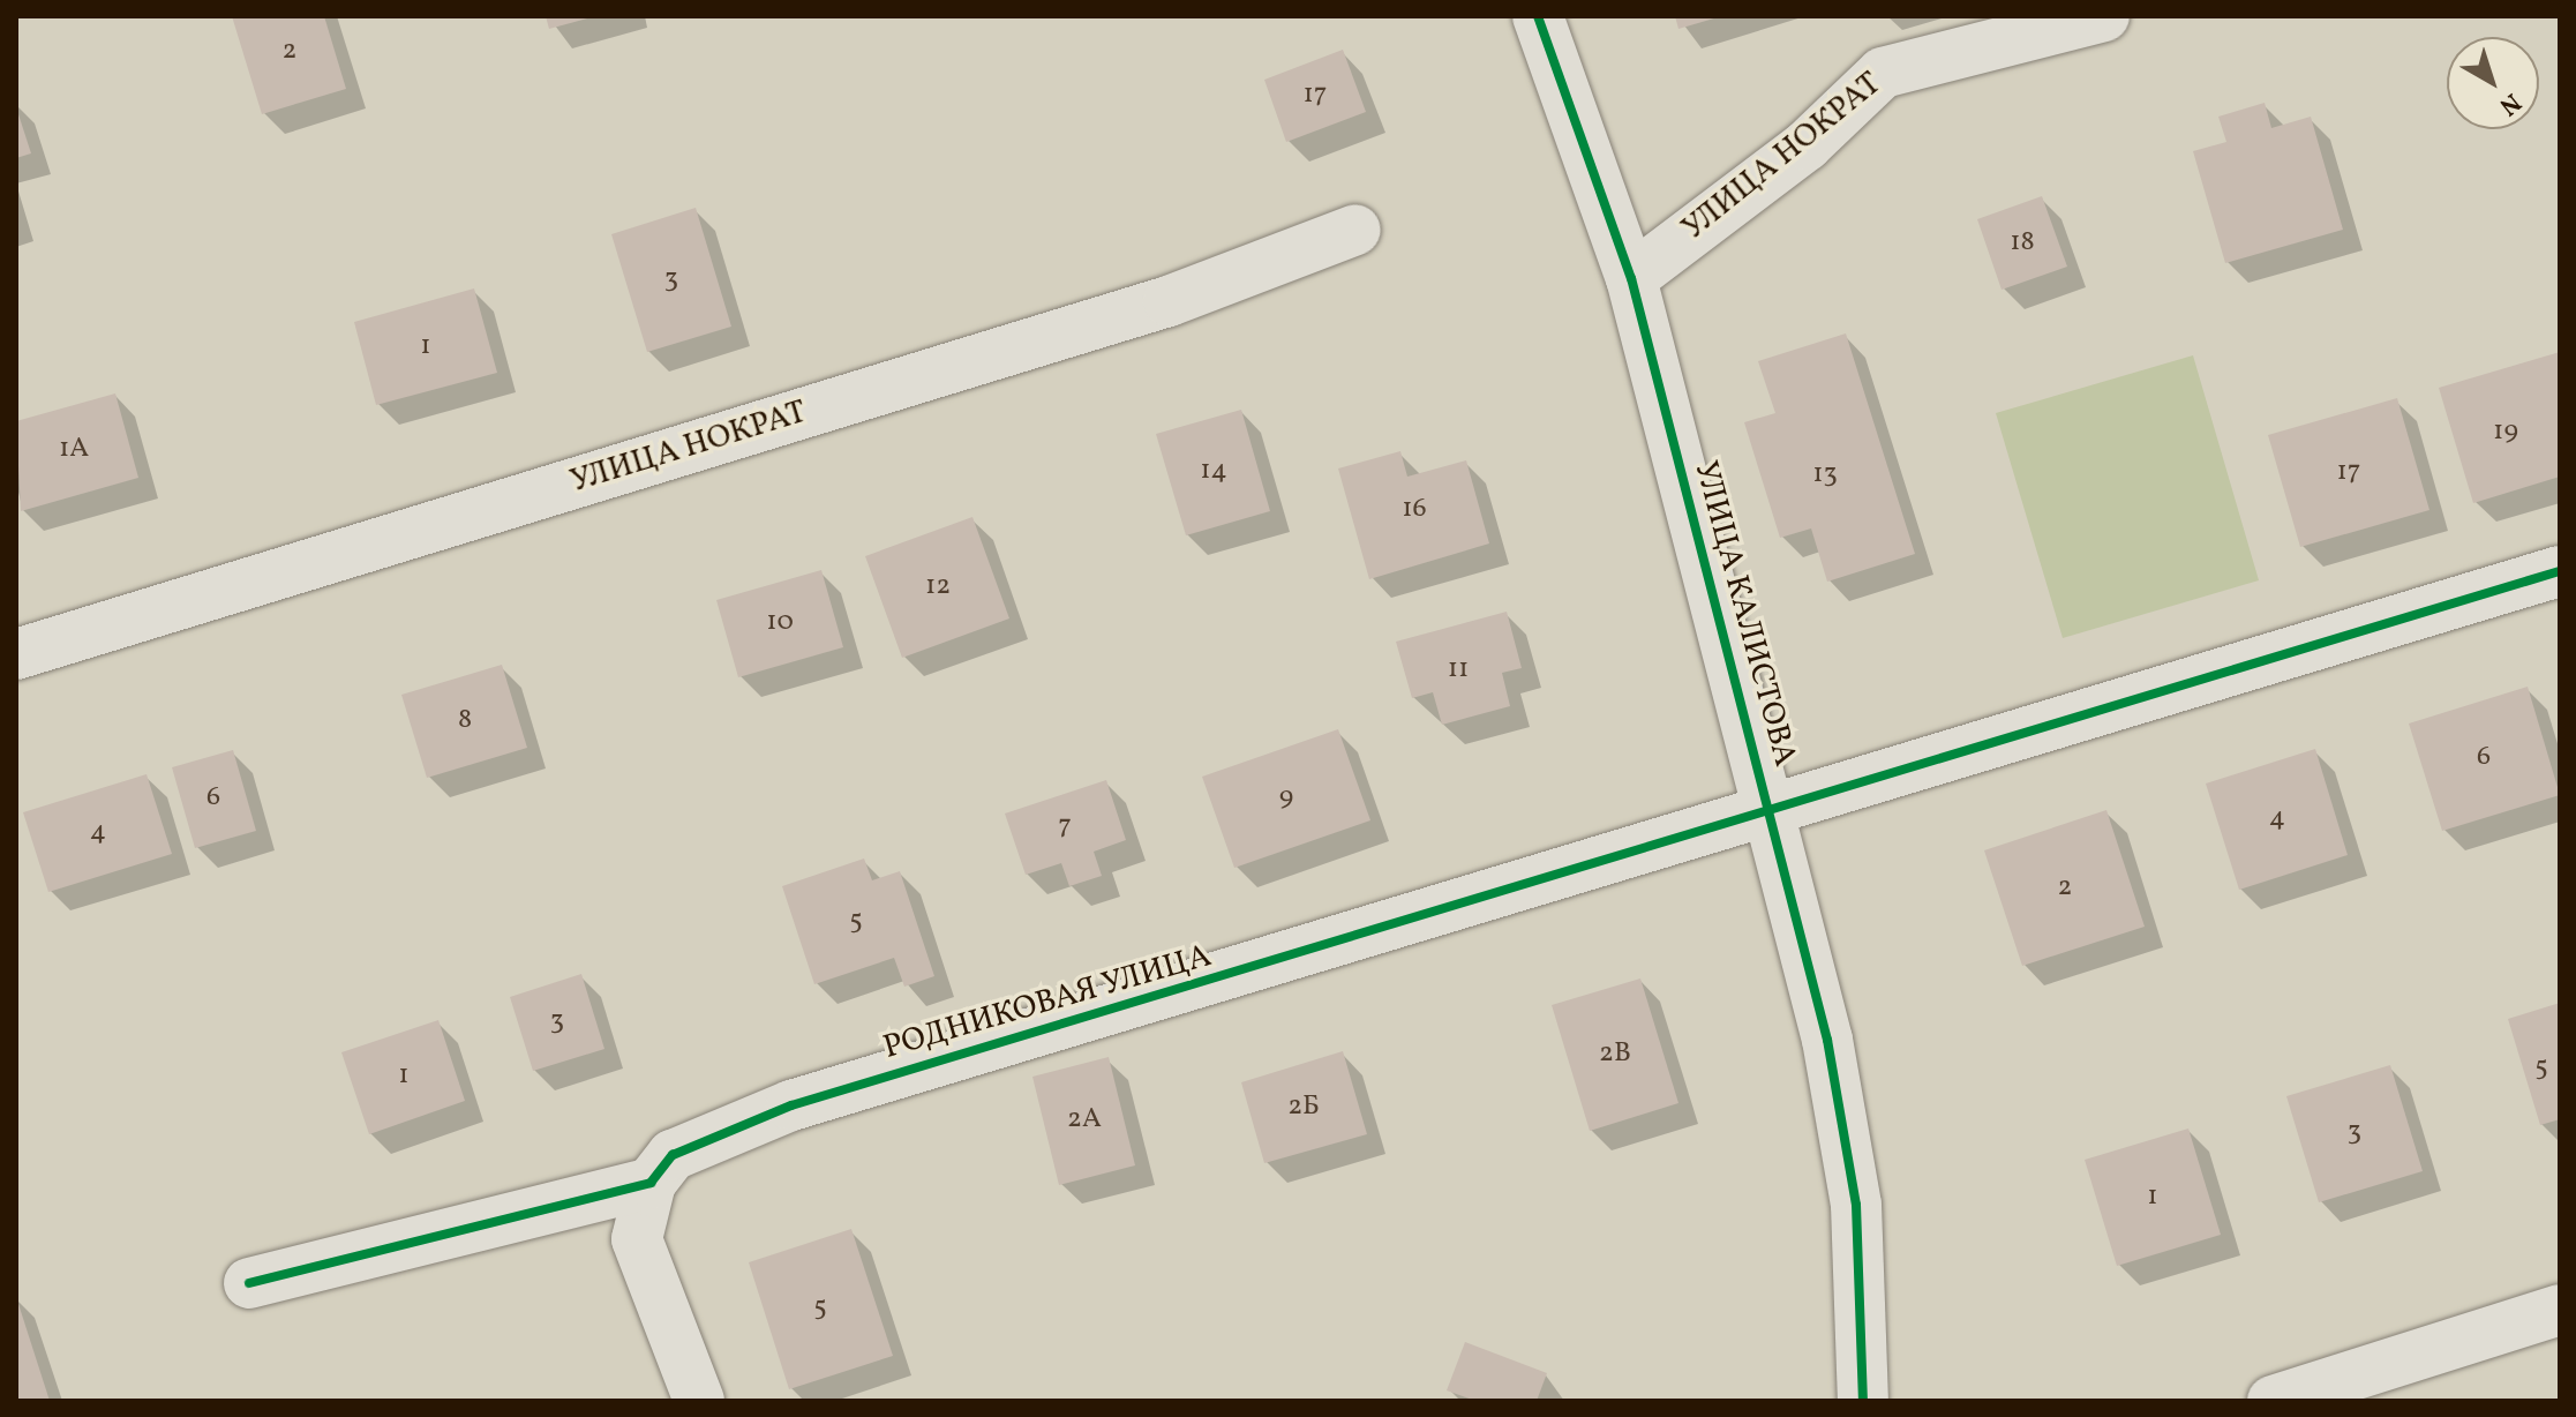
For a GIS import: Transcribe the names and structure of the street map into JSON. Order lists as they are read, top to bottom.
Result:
{
  "streets": {
    "street": ["УЛИЦА НОКРАТ", "УЛИЦА КАЛИСТОВА", "РОДНИКОВАЯ УЛИЦА"]
  },
  "crossings": [
    ["УЛИЦА НОКРАТ", "УЛИЦА КАЛИСТОВА"],
    ["УЛИЦА КАЛИСТОВА", "РОДНИКОВАЯ УЛИЦА"]
  ],
  "house_numbers": [
    "2",
    "17",
    "18",
    "3",
    "1",
    "19",
    "1А",
    "14",
    "17",
    "13",
    "16",
    "12",
    "10",
    "11",
    "8",
    "6",
    "6",
    "9",
    "4",
    "7",
    "4",
    "2",
    "5",
    "3",
    "2В",
    "5",
    "1",
    "2Б",
    "2А",
    "3",
    "1",
    "5"
  ],
  "north": "bottom right"
}
